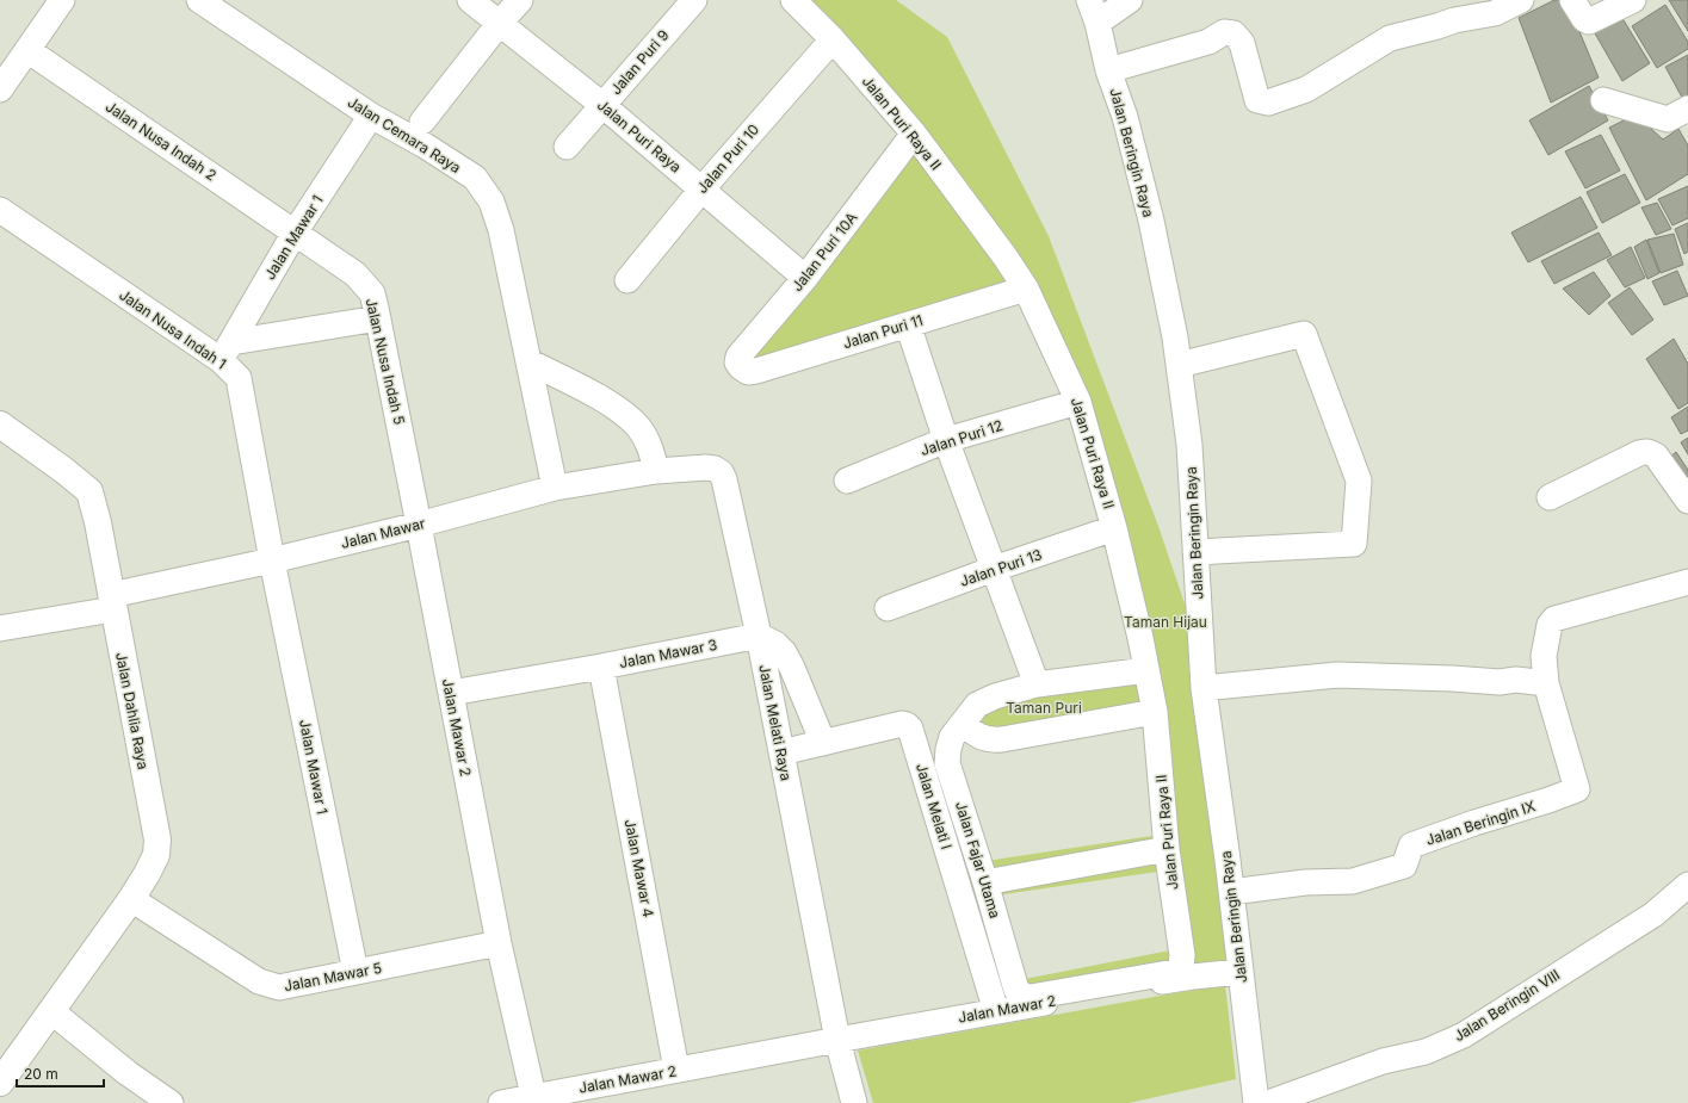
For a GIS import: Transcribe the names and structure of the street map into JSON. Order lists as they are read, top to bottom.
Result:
{
  "streets": {
    "street": [
      "Jalan Puri 9",
      "Jalan Puri Raya II",
      "Jalan Cemara Raya",
      "Jalan Puri Raya",
      "Jalan Nusa Indah 2",
      "Jalan Beringin Raya",
      "Jalan Puri 10",
      "Jalan Mawar 1",
      "Jalan Puri 10A",
      "Jalan Nusa Indah 1",
      "Jalan Puri 11",
      "Jalan Nusa Indah 5",
      "Jalan Puri 12",
      "Jalan Mawar",
      "Jalan Puri 13",
      "Jalan Mawar 3",
      "Jalan Dahlia Raya",
      "Jalan Melati Raya",
      "Jalan Mawar 2",
      "Jalan Melati I",
      "Jalan Beringin IX",
      "Jalan Fajar Utama",
      "Jalan Mawar 4",
      "Jalan Mawar 5",
      "Jalan Beringin VIII"
    ]
  },
  "crossings": [
    ["Jalan Puri 9", "Jalan Puri Raya"],
    ["Jalan Puri Raya II", "Jalan Puri 10"],
    ["Jalan Puri Raya II", "Jalan Puri 10A"],
    ["Jalan Puri Raya II", "Jalan Puri 11"],
    ["Jalan Puri Raya II", "Jalan Puri 12"],
    ["Jalan Puri Raya II", "Jalan Puri 13"],
    ["Jalan Puri Raya II", "Jalan Fajar Utama"],
    ["Jalan Cemara Raya", "Jalan Mawar 1"],
    ["Jalan Cemara Raya", "Jalan Mawar"],
    ["Jalan Puri Raya", "Jalan Puri 10"],
    ["Jalan Puri Raya", "Jalan Puri 10A"],
    ["Jalan Nusa Indah 2", "Jalan Mawar 1"],
    ["Jalan Nusa Indah 2", "Jalan Nusa Indah 5"],
    ["Jalan Beringin Raya", "Jalan Mawar 2"],
    ["Jalan Beringin Raya", "Jalan Beringin IX"],
    ["Jalan Mawar 1", "Jalan Nusa Indah 1"],
    ["Jalan Mawar 1", "Jalan Nusa Indah 5"],
    ["Jalan Mawar 1", "Jalan Mawar"],
    ["Jalan Mawar 1", "Jalan Mawar 5"],
    ["Jalan Puri 10A", "Jalan Puri 11"],
    ["Jalan Nusa Indah 1", "Jalan Mawar"],
    ["Jalan Nusa Indah 5", "Jalan Mawar"],
    ["Jalan Nusa Indah 5", "Jalan Mawar 2"],
    ["Jalan Mawar", "Jalan Dahlia Raya"],
    ["Jalan Mawar", "Jalan Melati Raya"],
    ["Jalan Mawar", "Jalan Mawar 2"],
    ["Jalan Mawar 3", "Jalan Melati Raya"],
    ["Jalan Mawar 3", "Jalan Mawar 2"],
    ["Jalan Mawar 3", "Jalan Mawar 4"],
    ["Jalan Dahlia Raya", "Jalan Mawar 5"],
    ["Jalan Melati Raya", "Jalan Mawar 2"],
    ["Jalan Melati Raya", "Jalan Melati I"],
    ["Jalan Mawar 2", "Jalan Melati I"],
    ["Jalan Mawar 2", "Jalan Mawar 4"],
    ["Jalan Mawar 2", "Jalan Mawar 5"]
  ],
  "parks": ["Taman Hijau", "Taman Puri"],
  "scale_bar": "20 m"
}
